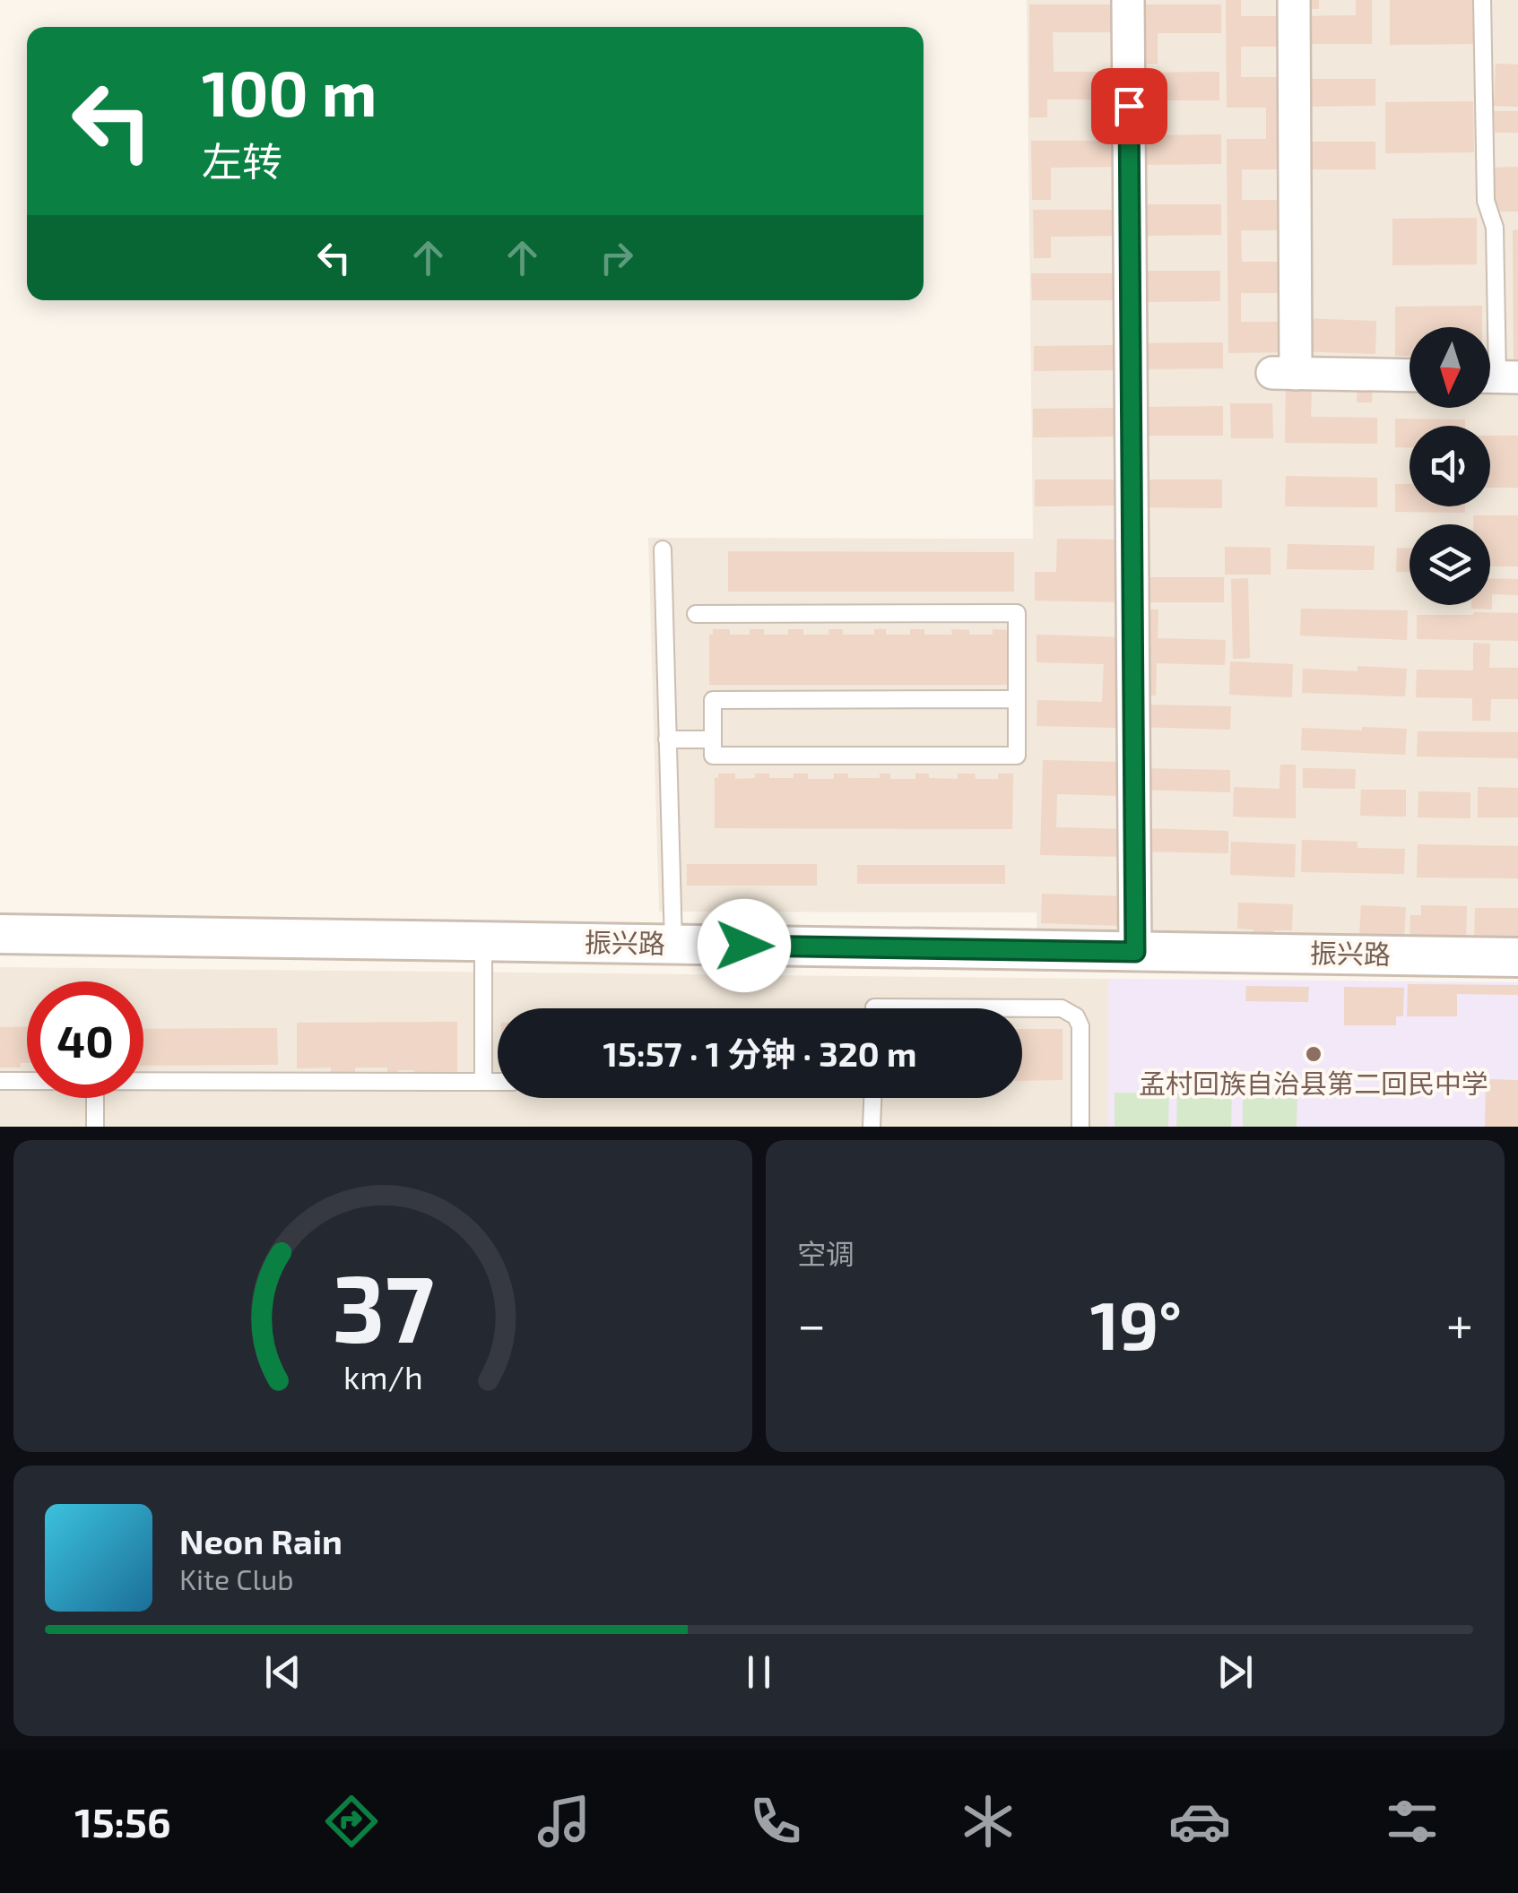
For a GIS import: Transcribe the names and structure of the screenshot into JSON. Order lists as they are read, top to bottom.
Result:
{
  "streets": {
    "street": ["振兴路"]
  },
  "places": ["孟村回族自治县第二回民中学"],
  "north": "bottom",
  "page": {
    "turn": ["100 m", "左转"],
    "limit": "40",
    "trip": "15:57 · 1 分钟 · 320 m",
    "tile": "空调",
    "heat": ["−", "19°", "+"],
    "song": ["Neon Rain", "Kite Club"],
    "tabs": "15:56",
    "gauge": ["37", "km/h"]
  }
}
